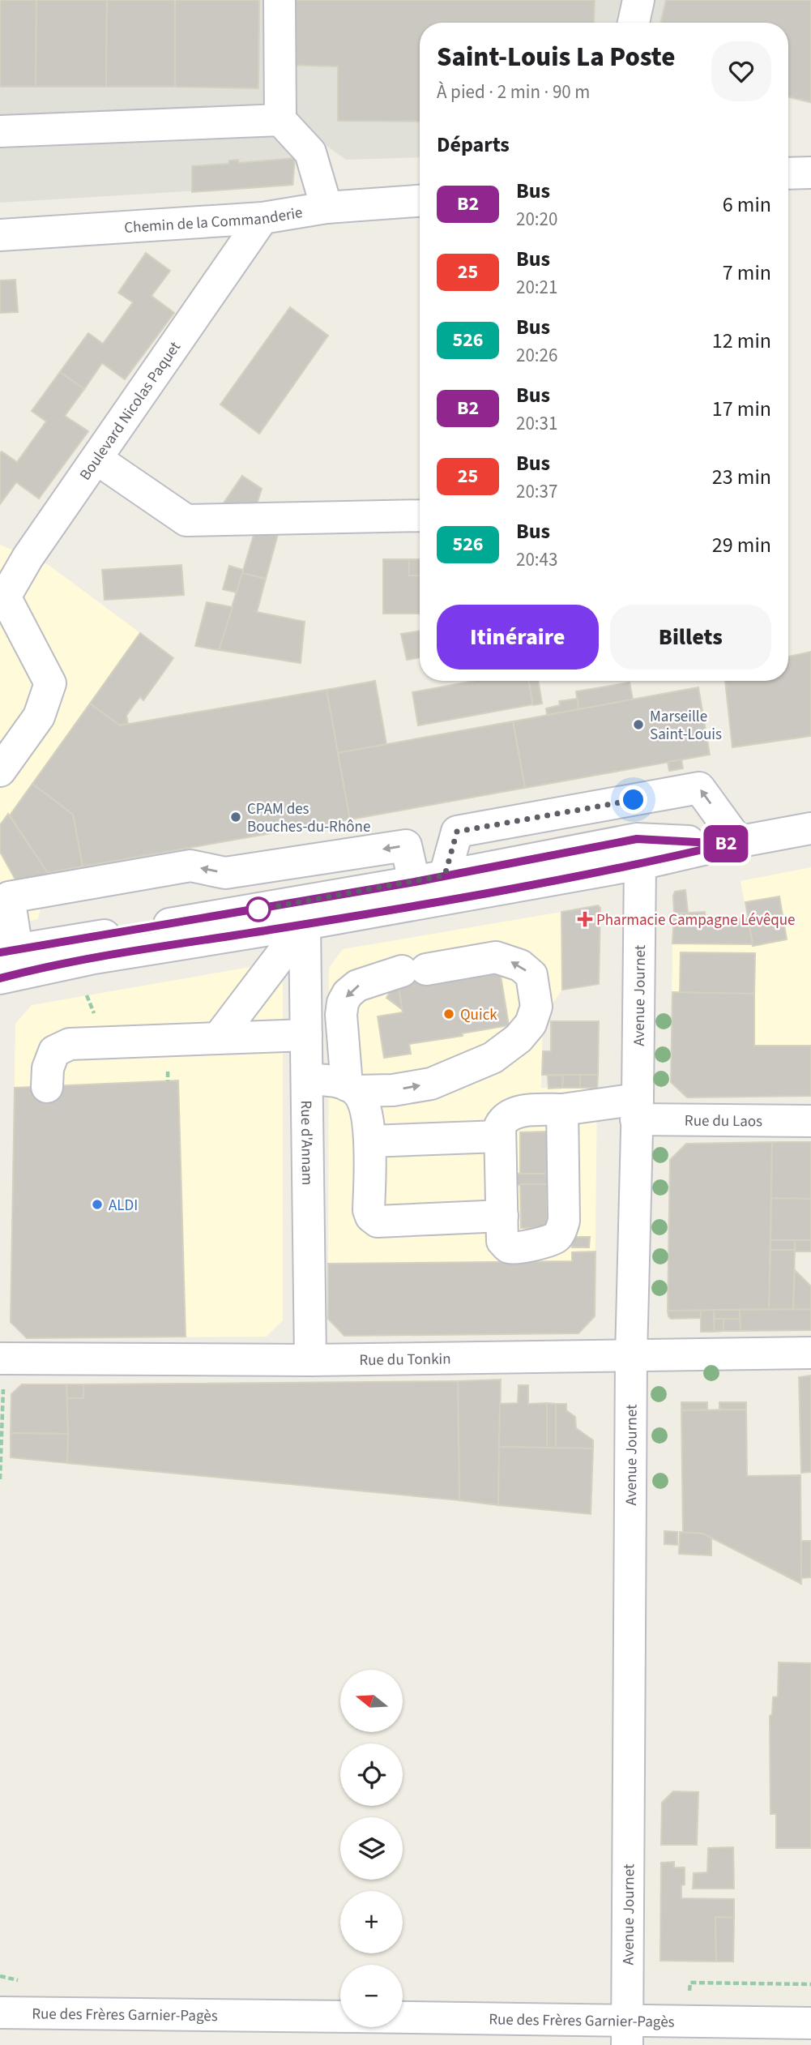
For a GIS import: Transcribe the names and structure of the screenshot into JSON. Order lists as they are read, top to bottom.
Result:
{
  "streets": {
    "street": [
      "Chemin de la Commanderie",
      "Boulevard Nicolas Paquet",
      "Avenue Journet",
      "Rue du Laos",
      "Rue d'Annam",
      "Rue du Tonkin",
      "Rue des Frères Garnier-Pagès"
    ]
  },
  "crossings": [
    ["Chemin de la Commanderie", "Boulevard Nicolas Paquet"],
    ["Avenue Journet", "Rue du Laos"],
    ["Avenue Journet", "Rue du Tonkin"],
    ["Avenue Journet", "Rue des Frères Garnier-Pagès"],
    ["Rue d'Annam", "Rue du Tonkin"]
  ],
  "places": {
    "other": [
      "Marseille Saint-Louis",
      "CPAM des Bouches-du-Rhône",
      "Quick",
      "ALDI"
    ],
    "health": ["Pharmacie Campagne Lévêque"]
  },
  "lines": ["bus line B2"],
  "north": "left",
  "page": {
    "on_map": "B2",
    "heading": [
      ["Saint-Louis La Poste", "À pied · 2 min · 90 m"],
      "Départs"
    ],
    "list": [
      {
        "mark": "B2",
        "name": "Bus",
        "note": "20:20",
        "value": "6 min"
      },
      {
        "mark": "25",
        "name": "Bus",
        "note": "20:21",
        "value": "7 min"
      },
      {
        "mark": "526",
        "name": "Bus",
        "note": "20:26",
        "value": "12 min"
      },
      {
        "mark": "B2",
        "name": "Bus",
        "note": "20:31",
        "value": "17 min"
      },
      {
        "mark": "25",
        "name": "Bus",
        "note": "20:37",
        "value": "23 min"
      },
      {
        "mark": "526",
        "name": "Bus",
        "note": "20:43",
        "value": "29 min"
      }
    ],
    "buttons": ["Itinéraire", "Billets"],
    "map_buttons": ["+", "−"]
  }
}
